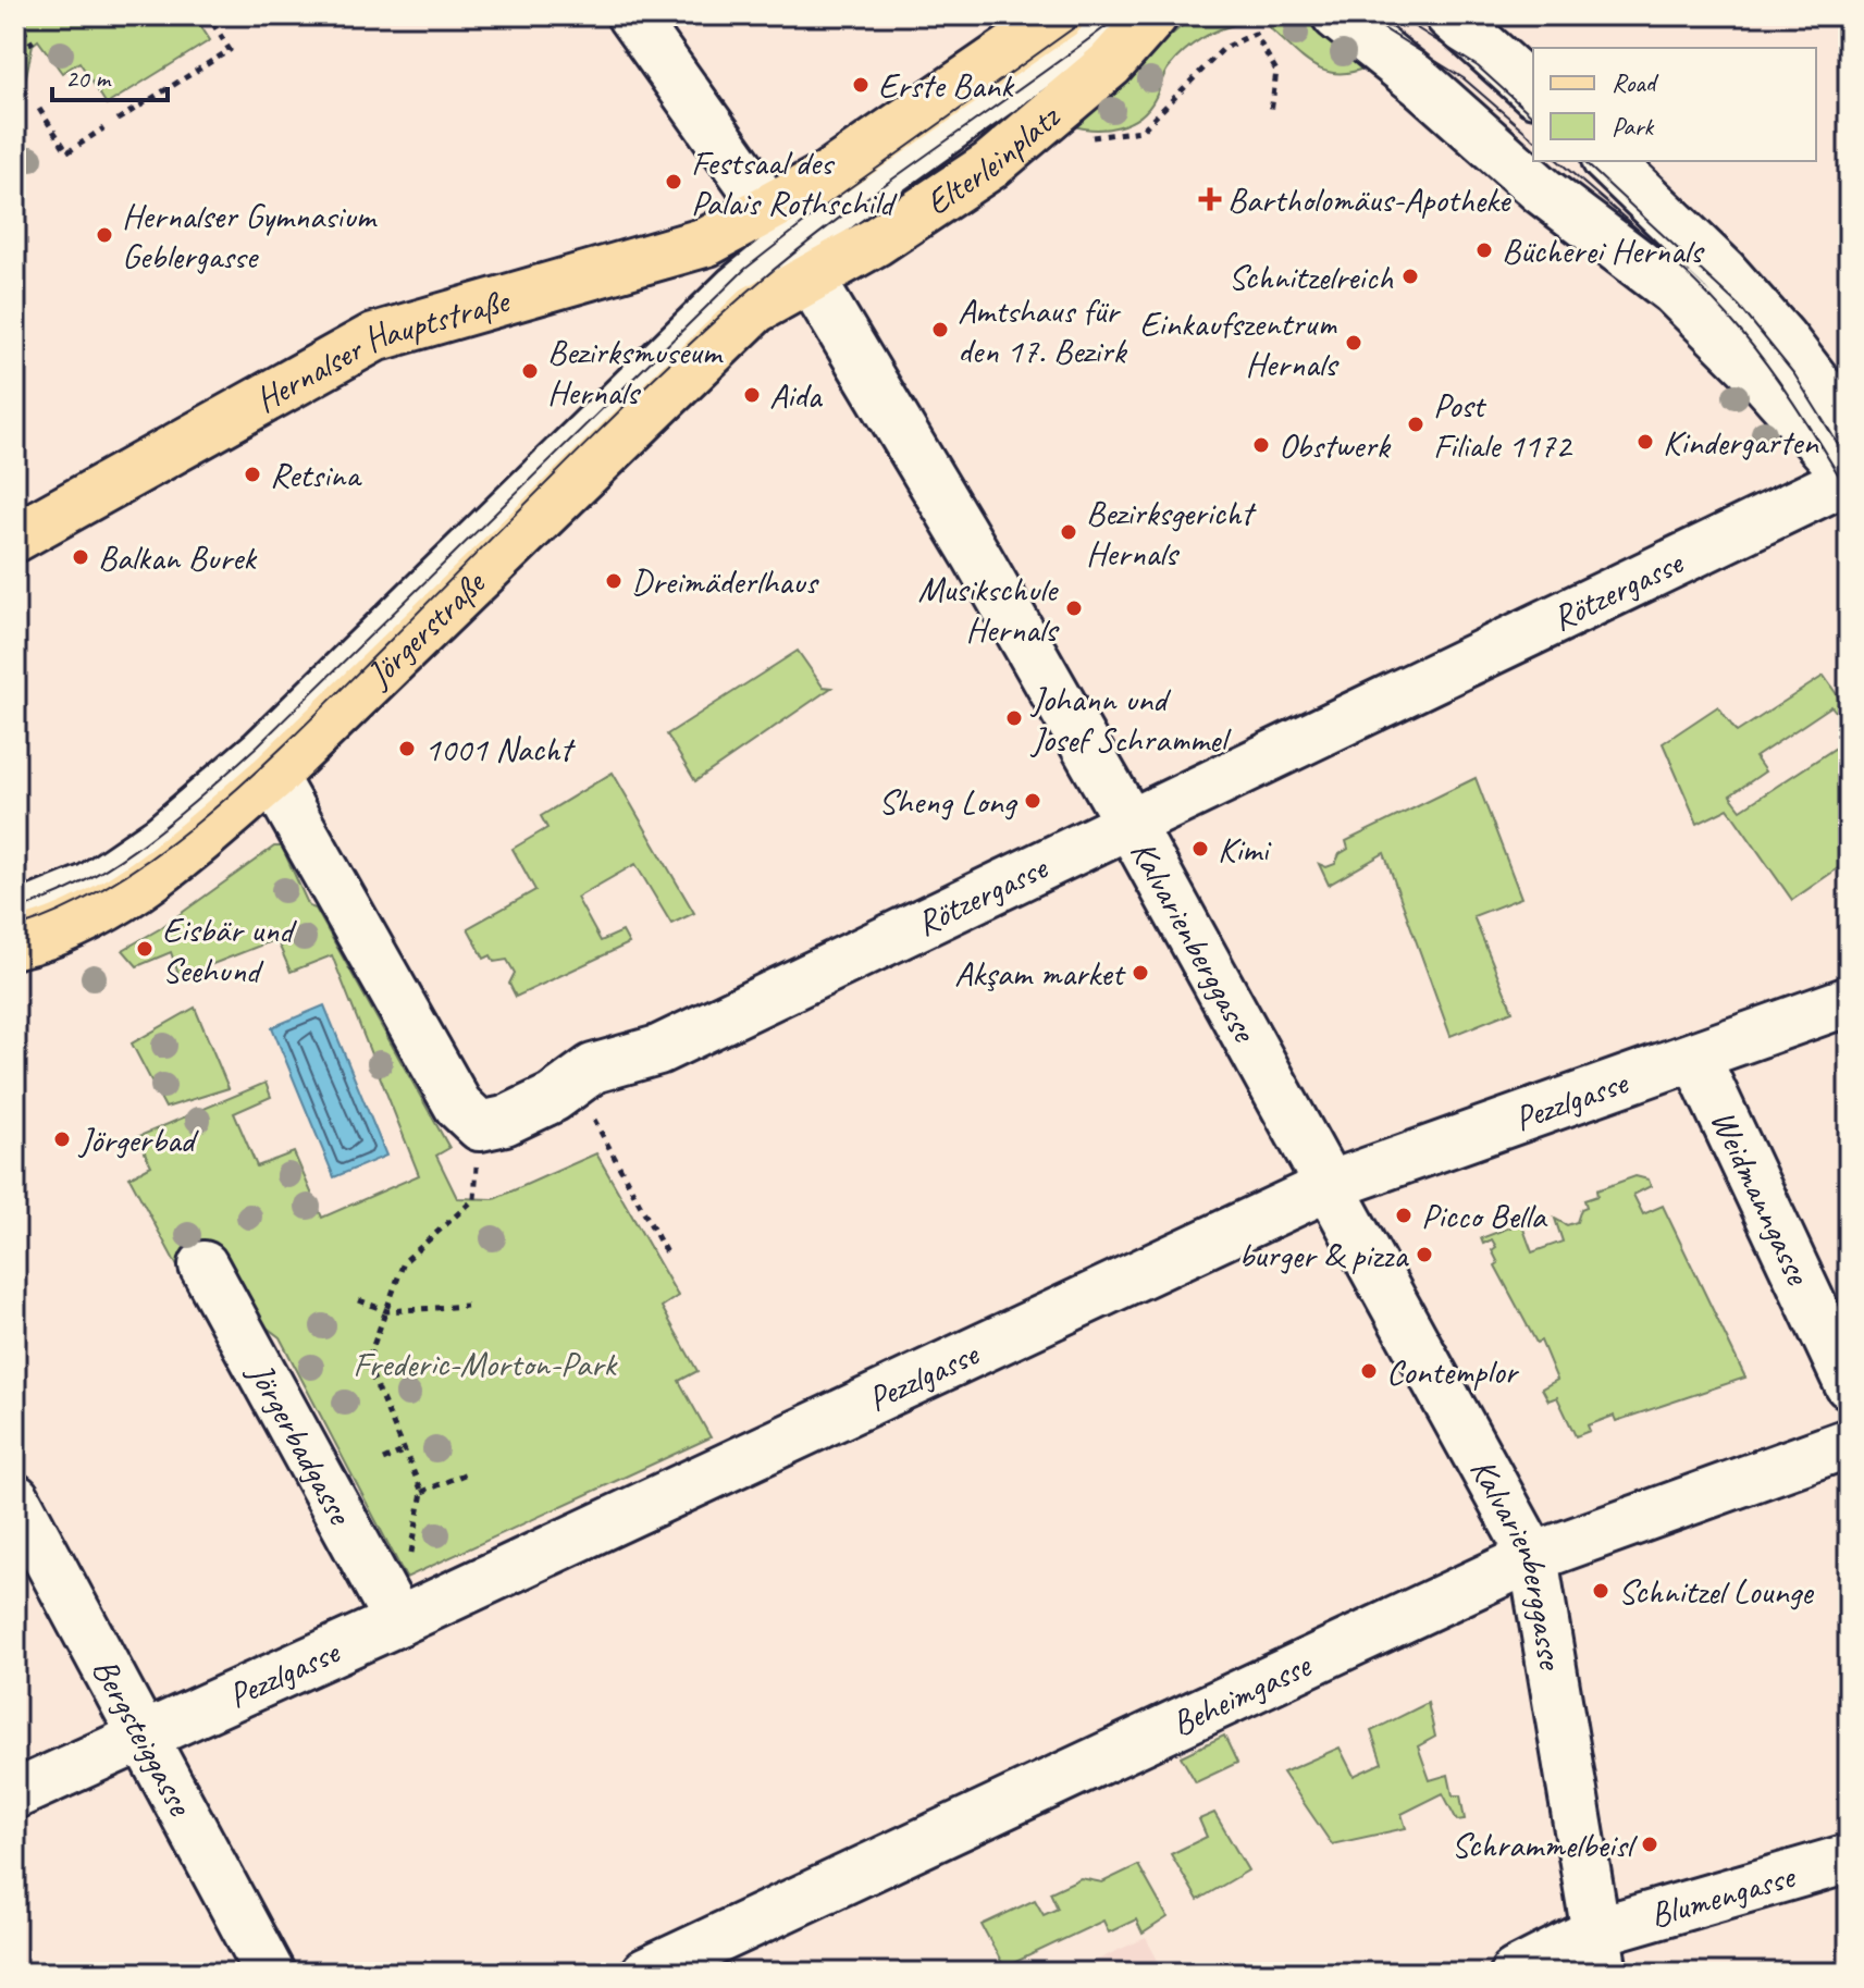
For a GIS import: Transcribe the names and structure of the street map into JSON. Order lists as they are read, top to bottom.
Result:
{
  "streets": {
    "main road": ["Elterleinplatz", "Hernalser Hauptstraße", "Jörgerstraße"],
    "street": [
      "Rötzergasse",
      "Kalvarienberggasse",
      "Pezzlgasse",
      "Weidmanngasse",
      "Jörgerbadgasse",
      "Beheimgasse",
      "Bergsteiggasse",
      "Blumengasse"
    ]
  },
  "crossings": [
    ["Elterleinplatz", "Hernalser Hauptstraße"],
    ["Elterleinplatz", "Jörgerstraße"],
    ["Elterleinplatz", "Kalvarienberggasse"],
    ["Hernalser Hauptstraße", "Jörgerstraße"],
    ["Hernalser Hauptstraße", "Kalvarienberggasse"],
    ["Rötzergasse", "Kalvarienberggasse"],
    ["Jörgerstraße", "Kalvarienberggasse"],
    ["Kalvarienberggasse", "Pezzlgasse"],
    ["Kalvarienberggasse", "Beheimgasse"],
    ["Kalvarienberggasse", "Blumengasse"],
    ["Pezzlgasse", "Weidmanngasse"],
    ["Pezzlgasse", "Jörgerbadgasse"],
    ["Pezzlgasse", "Bergsteiggasse"]
  ],
  "parks": ["Frederic-Morton-Park"],
  "places": {
    "other": [
      "Erste Bank",
      "Festsaal des Palais Rothschild",
      "Hernalser Gymnasium Geblergasse",
      "Bücherei Hernals",
      "Schnitzelreich",
      "Amtshaus für den 17. Bezirk",
      "Einkaufszentrum Hernals",
      "Bezirksmuseum Hernals",
      "Aida",
      "Post Filiale 1172",
      "Kindergarten",
      "Obstwerk",
      "Retsina",
      "Bezirksgericht Hernals",
      "Balkan Burek",
      "Dreimäderlhaus",
      "Musikschule Hernals",
      "Johann und Josef Schrammel",
      "1001 Nacht",
      "Sheng Long",
      "Kimi",
      "Eisbär und Seehund",
      "Akşam market",
      "Jörgerbad",
      "Picco Bella",
      "burger & pizza",
      "Contemplor",
      "Schnitzel Lounge",
      "Schrammelbeisl"
    ],
    "health": ["Bartholomäus-Apotheke"]
  },
  "legend": ["Road", "Park"],
  "scale_bar": "20 m"
}
